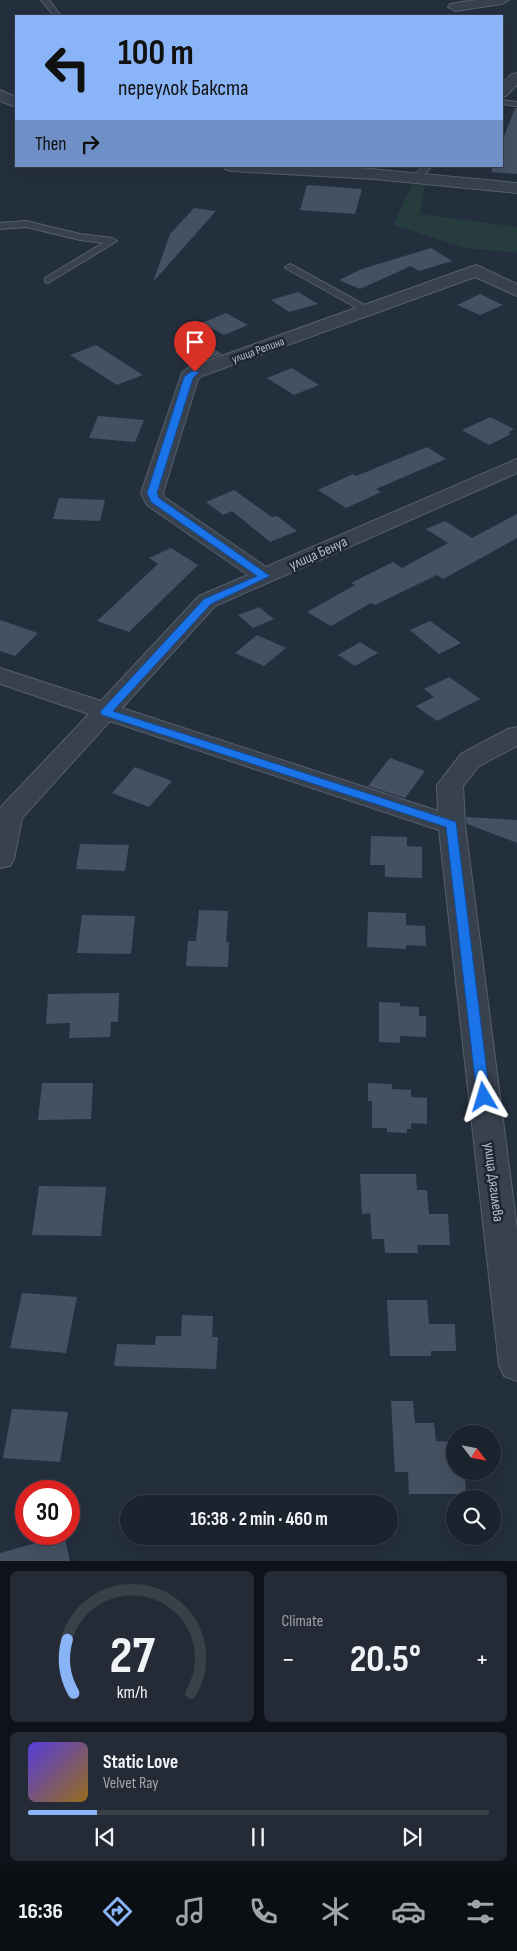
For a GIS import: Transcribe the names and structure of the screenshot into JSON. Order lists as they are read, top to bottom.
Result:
{
  "streets": {
    "street": ["улица Репина", "улица Бенуа", "улица Дягилева"]
  },
  "crossings": [
    ["улица Репина", "улица Бенуа"]
  ],
  "north": "bottom right",
  "page": {
    "turn": ["100 m", "переулок Бакста"],
    "then": "Then",
    "limit": "30",
    "trip": "16:38 · 2 min · 460 m",
    "tile": "Climate",
    "heat": ["−", "20.5°", "+"],
    "song": ["Static Love", "Velvet Ray"],
    "tabs": "16:36",
    "gauge": ["27", "km/h"]
  }
}
